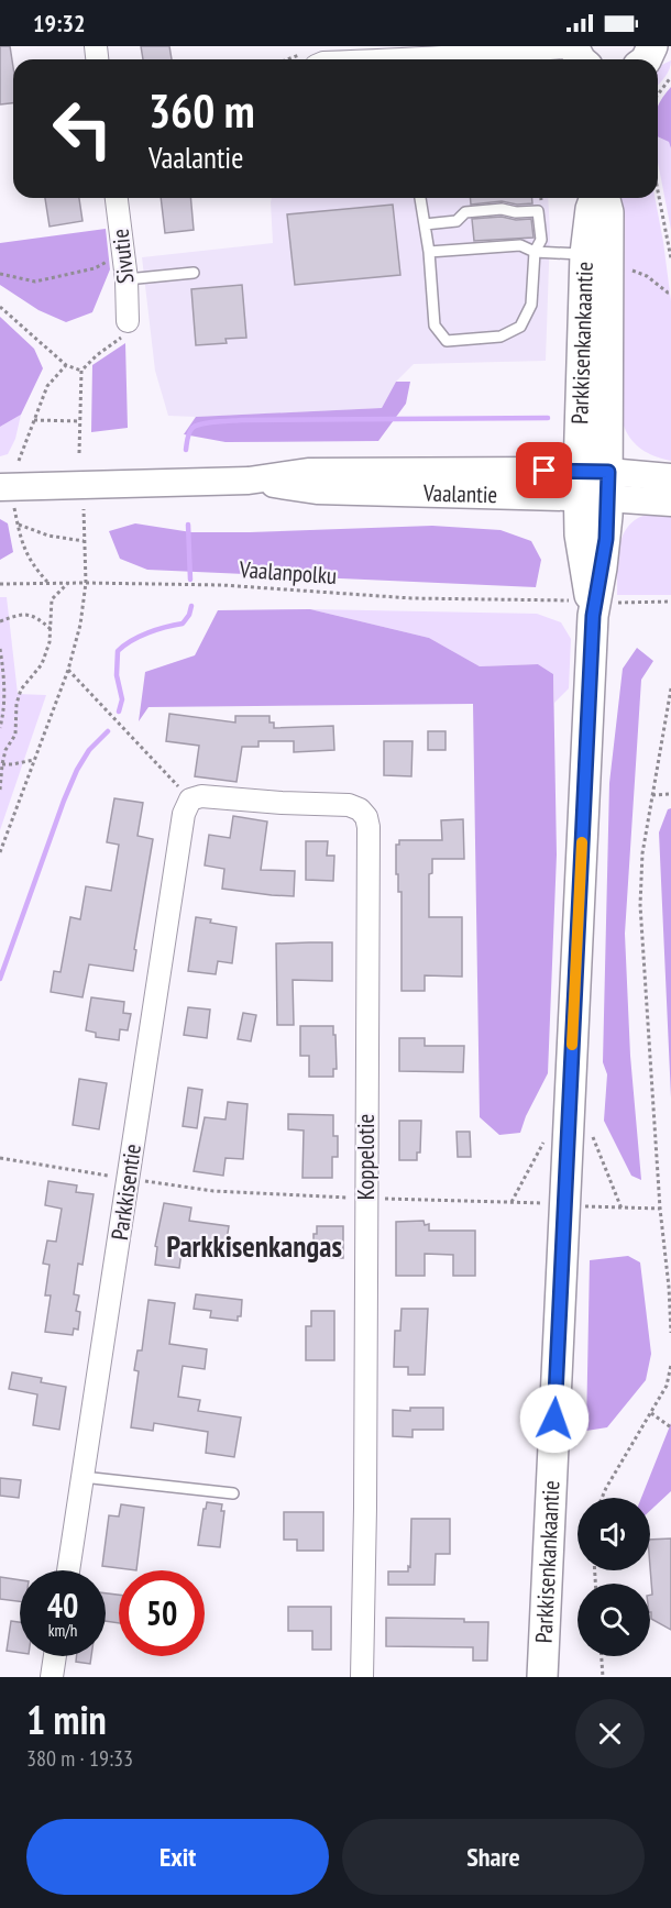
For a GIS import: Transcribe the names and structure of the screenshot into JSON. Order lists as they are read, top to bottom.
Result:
{
  "streets": {
    "main road": ["Parkkisenkankaantie"],
    "street": [
      "Sivutie",
      "Vaalantie",
      "Koppelotie",
      "Parkkisentie"
    ],
    "path": ["Vaalanpolku"]
  },
  "crossings": [
    ["Parkkisenkankaantie", "Vaalantie"],
    ["Parkkisenkankaantie", "Vaalanpolku"],
    ["Koppelotie", "Parkkisentie"]
  ],
  "districts": ["Parkkisenkangas"],
  "page": {
    "status": "19:32",
    "turn": ["360 m", "Vaalantie"],
    "speed": "40 km/h",
    "limit": "50",
    "heading": ["1 min", "380 m · 19:33"],
    "buttons": ["Exit", "Share"]
  }
}
